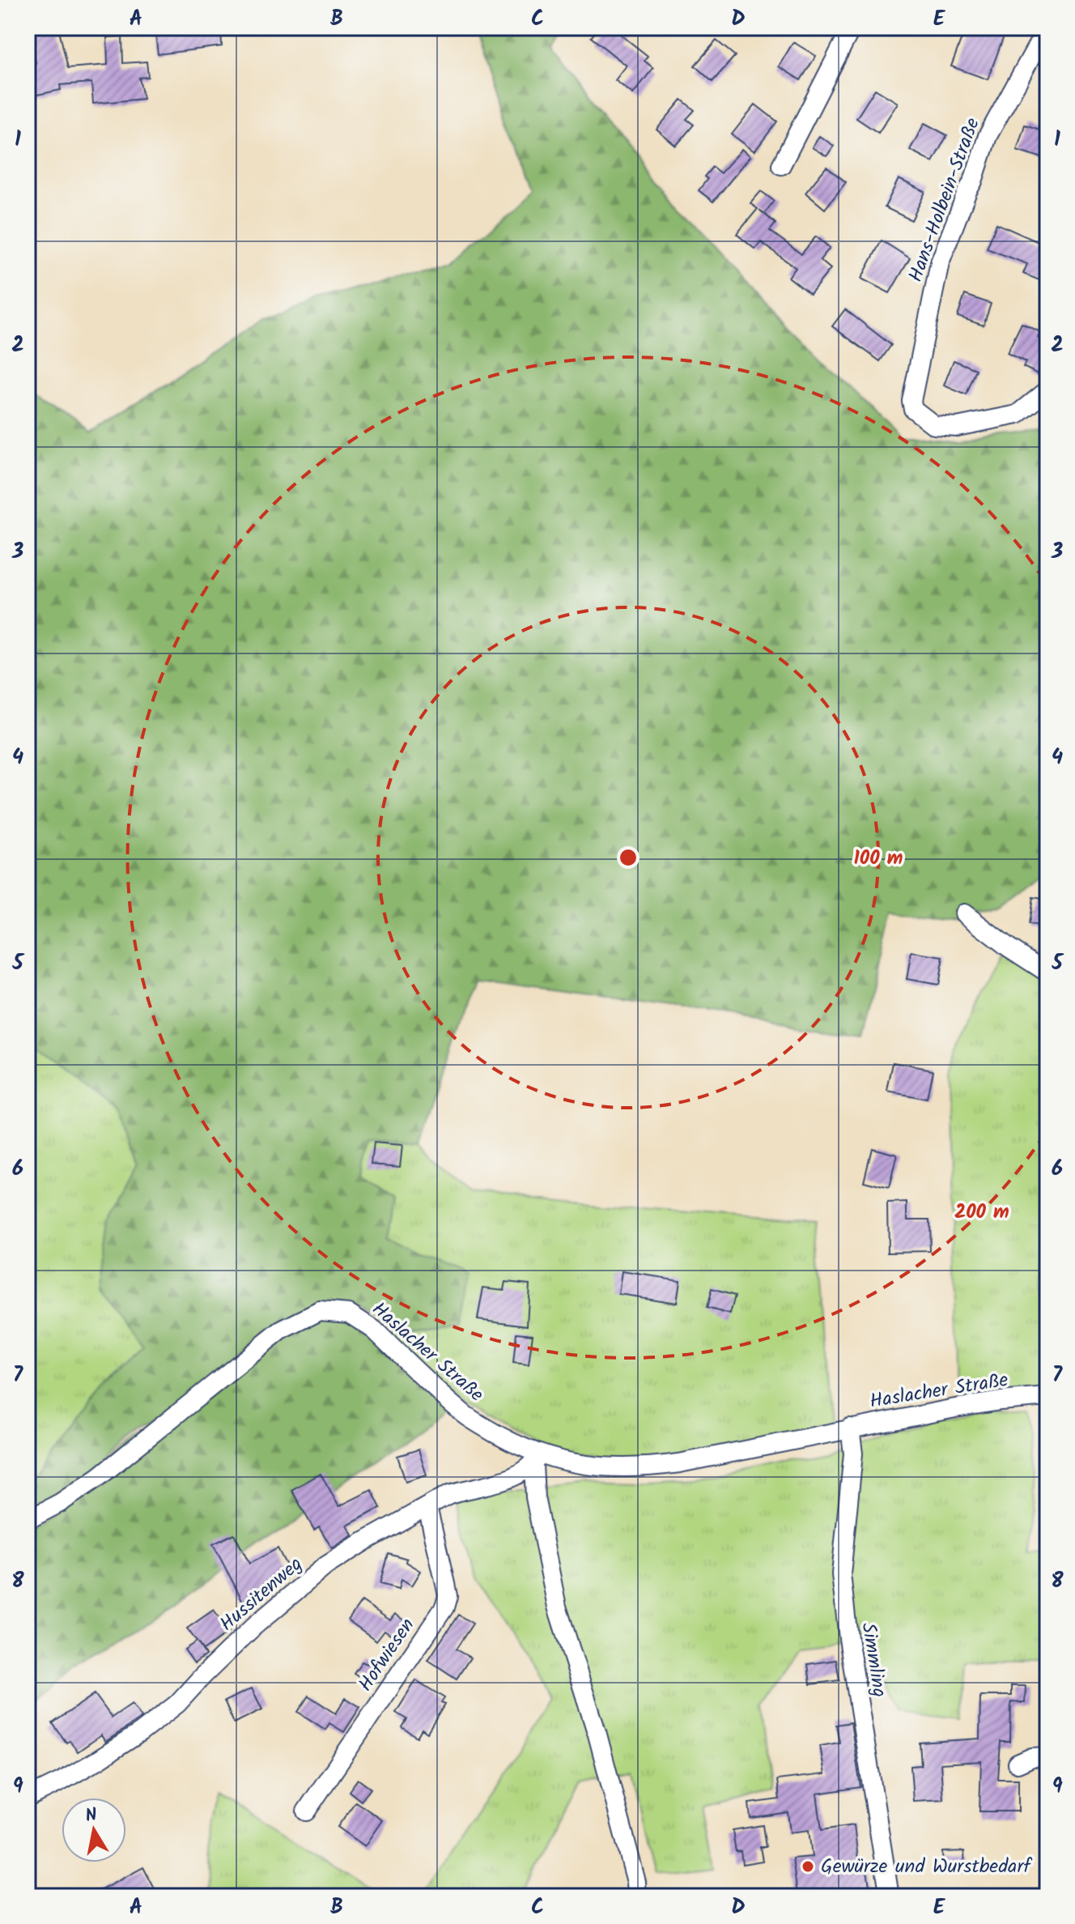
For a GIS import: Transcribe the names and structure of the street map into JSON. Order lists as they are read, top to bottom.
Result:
{
  "streets": {
    "street": [
      "Hans-Holbein-Straße",
      "Haslacher Straße",
      "Hussitenweg",
      "Hofwiesen",
      "Simmling"
    ]
  },
  "crossings": [
    ["Haslacher Straße", "Hussitenweg"],
    ["Haslacher Straße", "Simmling"],
    ["Hussitenweg", "Hofwiesen"]
  ],
  "places": ["Gewürze und Wurstbedarf"],
  "north": "top",
  "grid": {
    "columns": [
      "A",
      "B",
      "C",
      "D",
      "E"
    ],
    "rows": [
      "1",
      "2",
      "3",
      "4",
      "5",
      "6",
      "7",
      "8",
      "9"
    ]
  },
  "rings": ["100 m", "200 m"]
}
